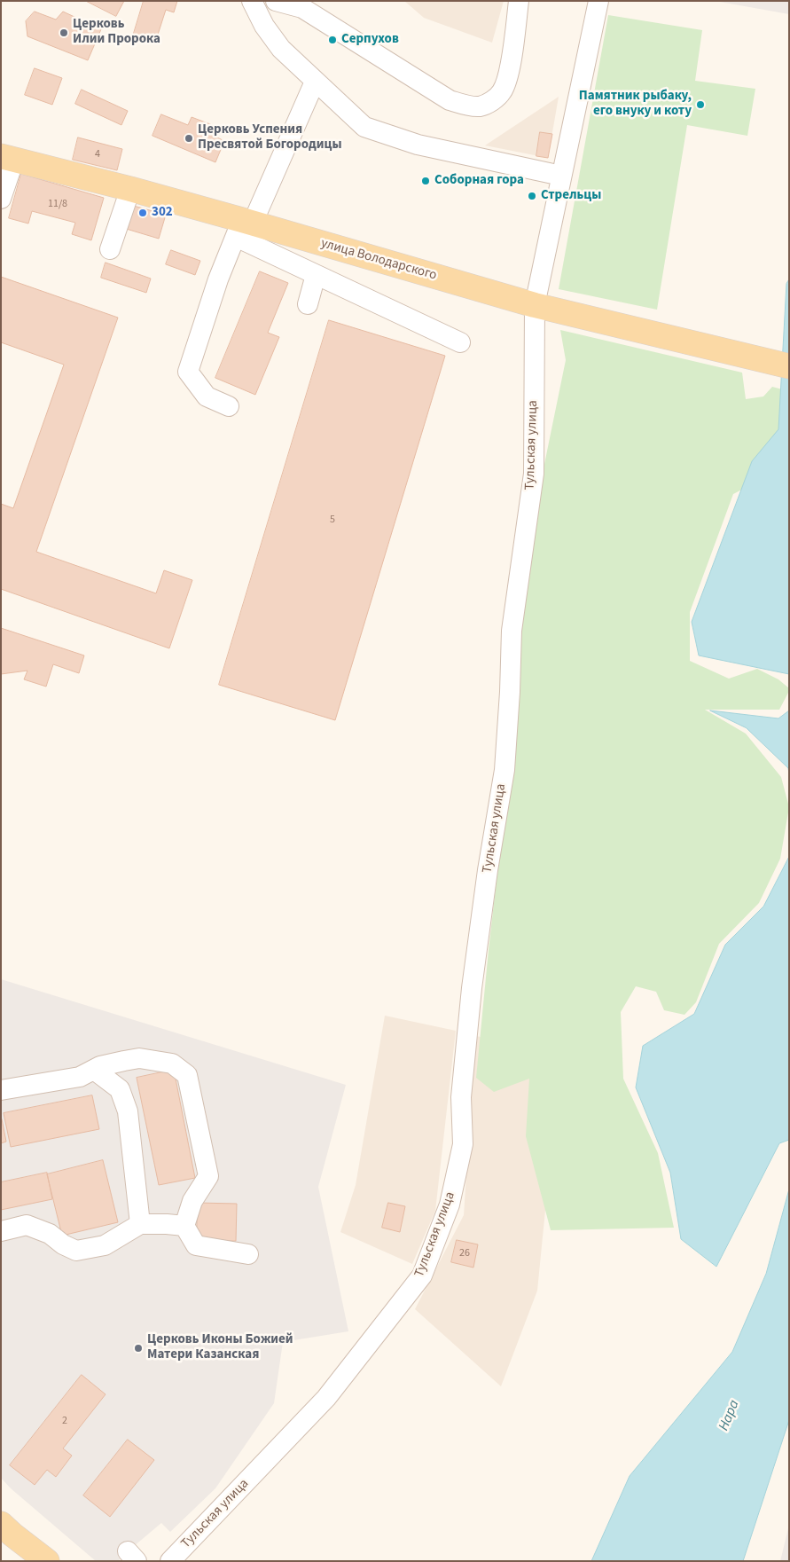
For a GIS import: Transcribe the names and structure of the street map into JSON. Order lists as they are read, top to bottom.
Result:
{
  "streets": {
    "main road": ["улица Володарского"],
    "street": ["Тульская улица"]
  },
  "crossings": [
    ["улица Володарского", "Тульская улица"]
  ],
  "water": ["Нара"],
  "places": [
    "Церковь Илии Пророка",
    "Серпухов",
    "Памятник рыбаку, его внуку и коту",
    "Церковь Успения Пресвятой Богородицы",
    "Соборная гора",
    "Стрельцы",
    "302",
    "Церковь Иконы Божией Матери Казанская"
  ],
  "house_numbers": [
    "4",
    "11/8",
    "5",
    "26",
    "2"
  ]
}
